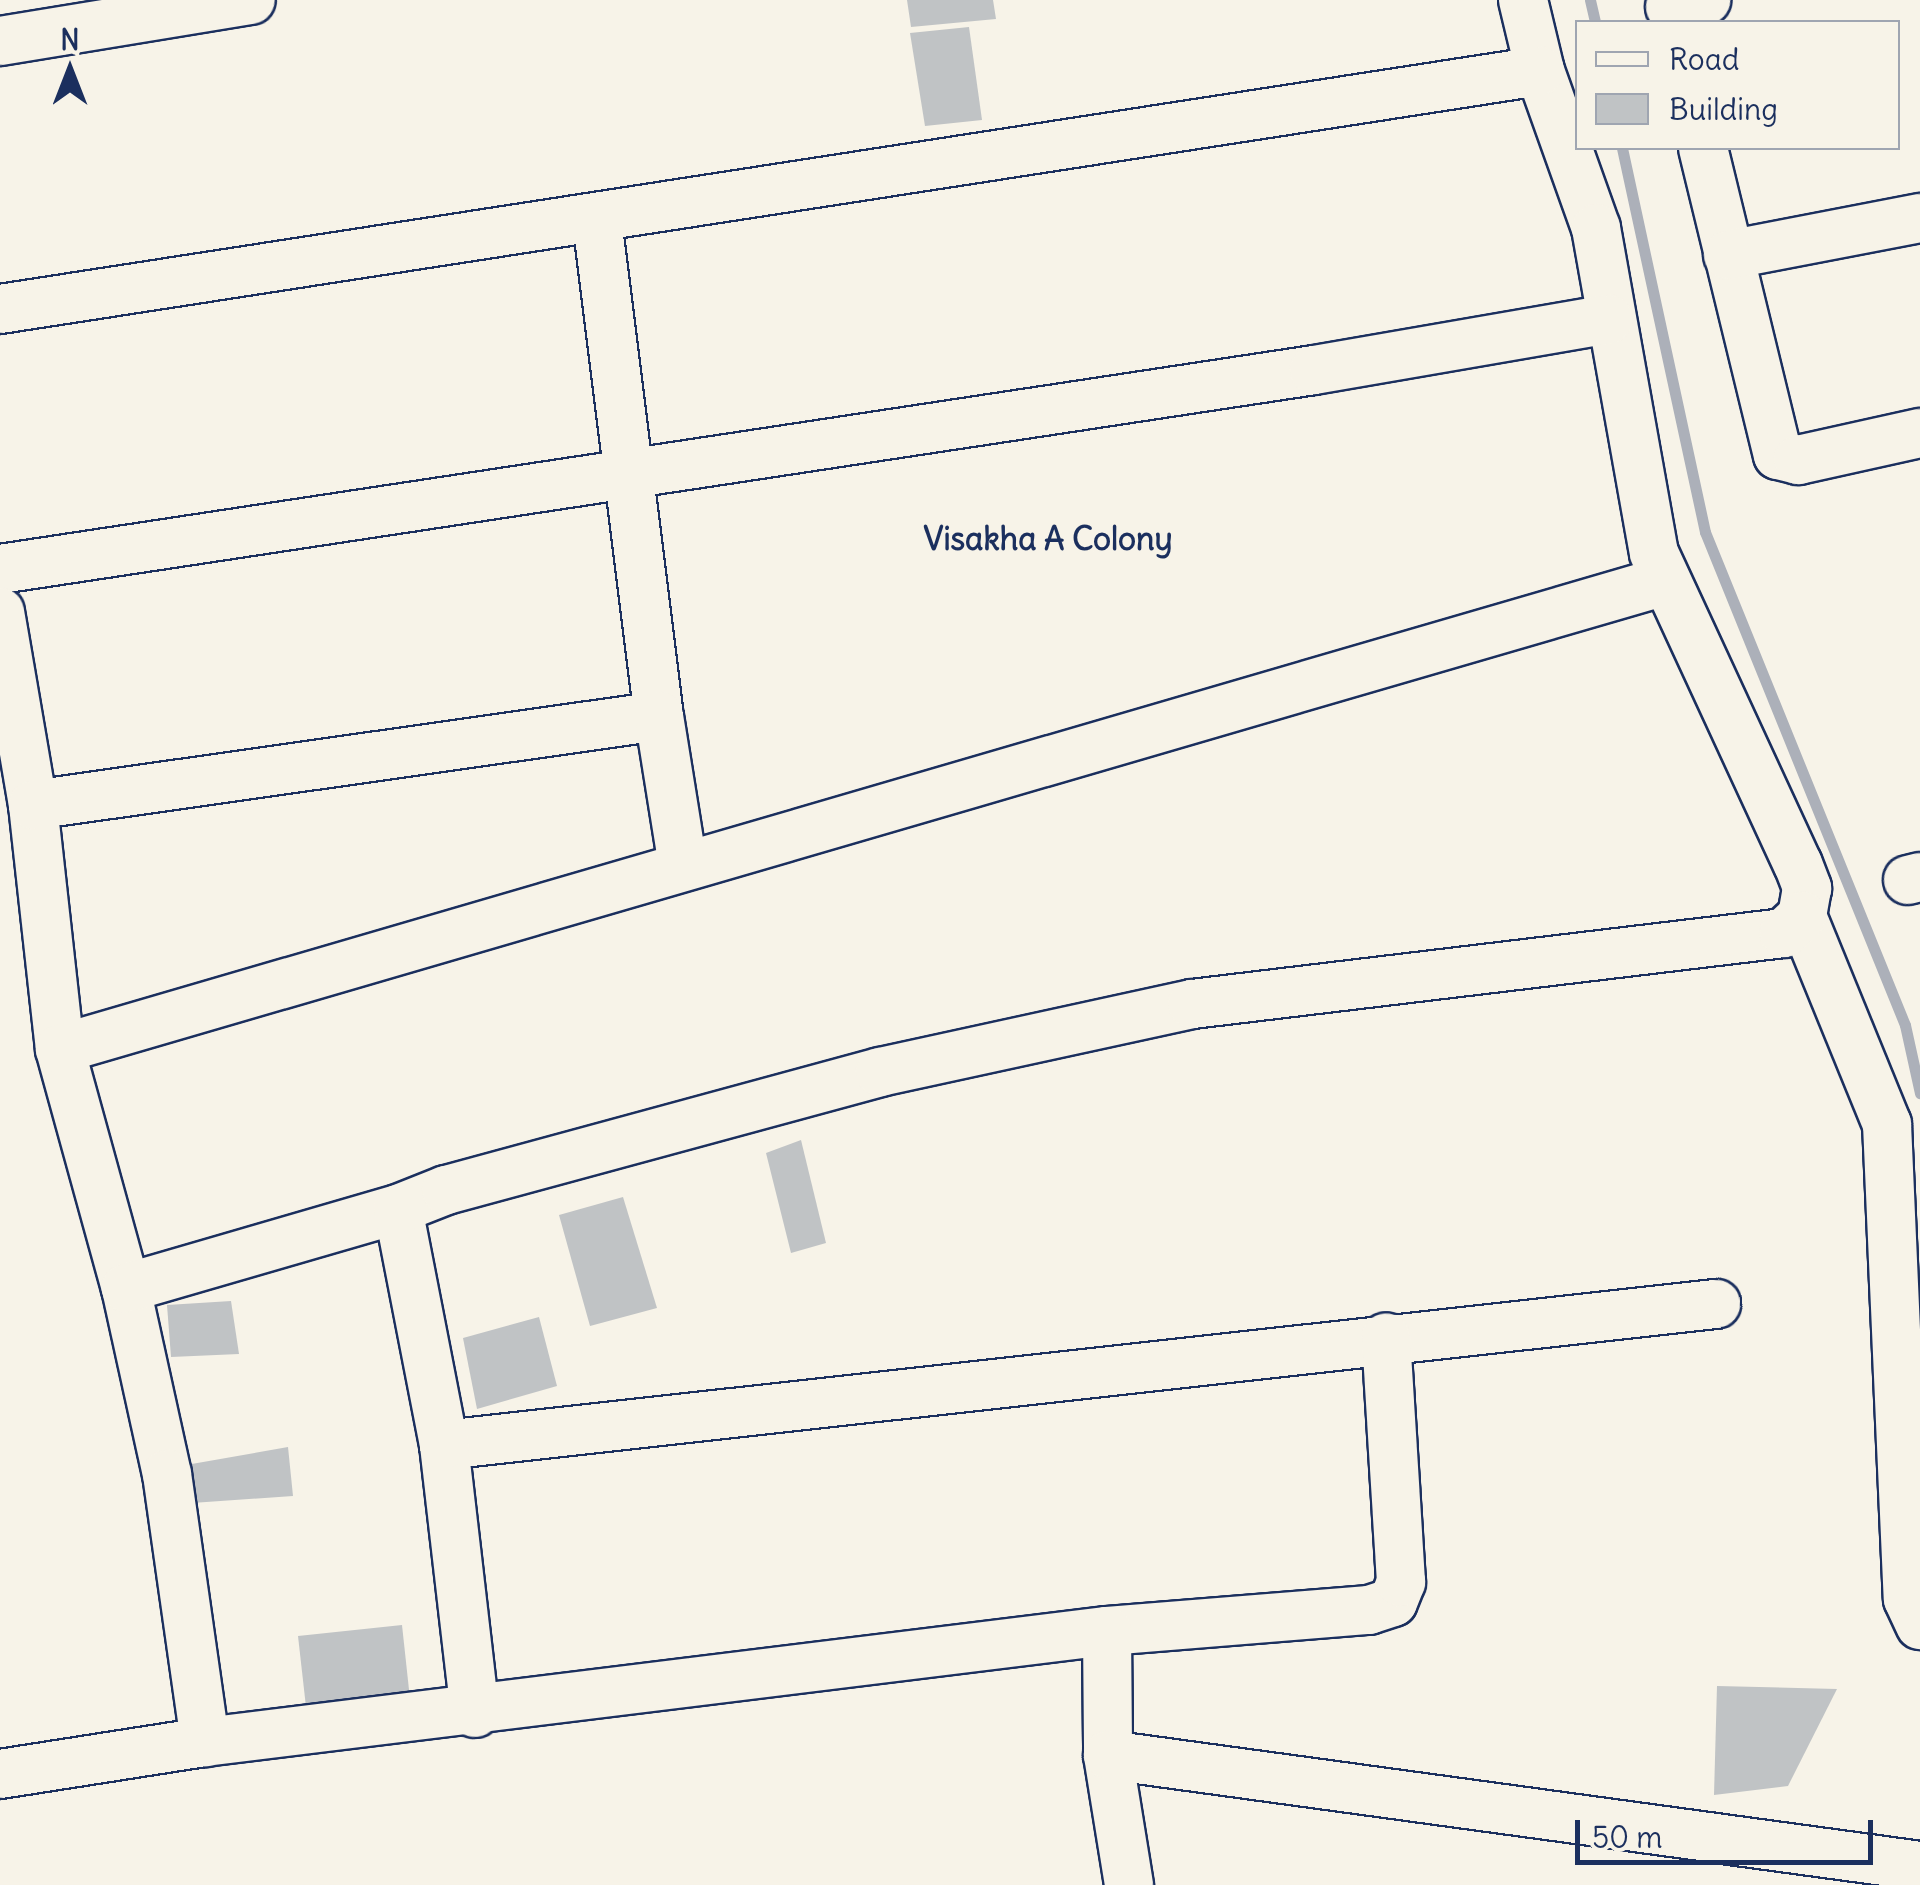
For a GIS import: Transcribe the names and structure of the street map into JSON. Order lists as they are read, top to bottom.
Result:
{
  "districts": ["Visakha A Colony"],
  "legend": ["Road", "Building"],
  "scale_bar": "50 m",
  "north": "top"
}
